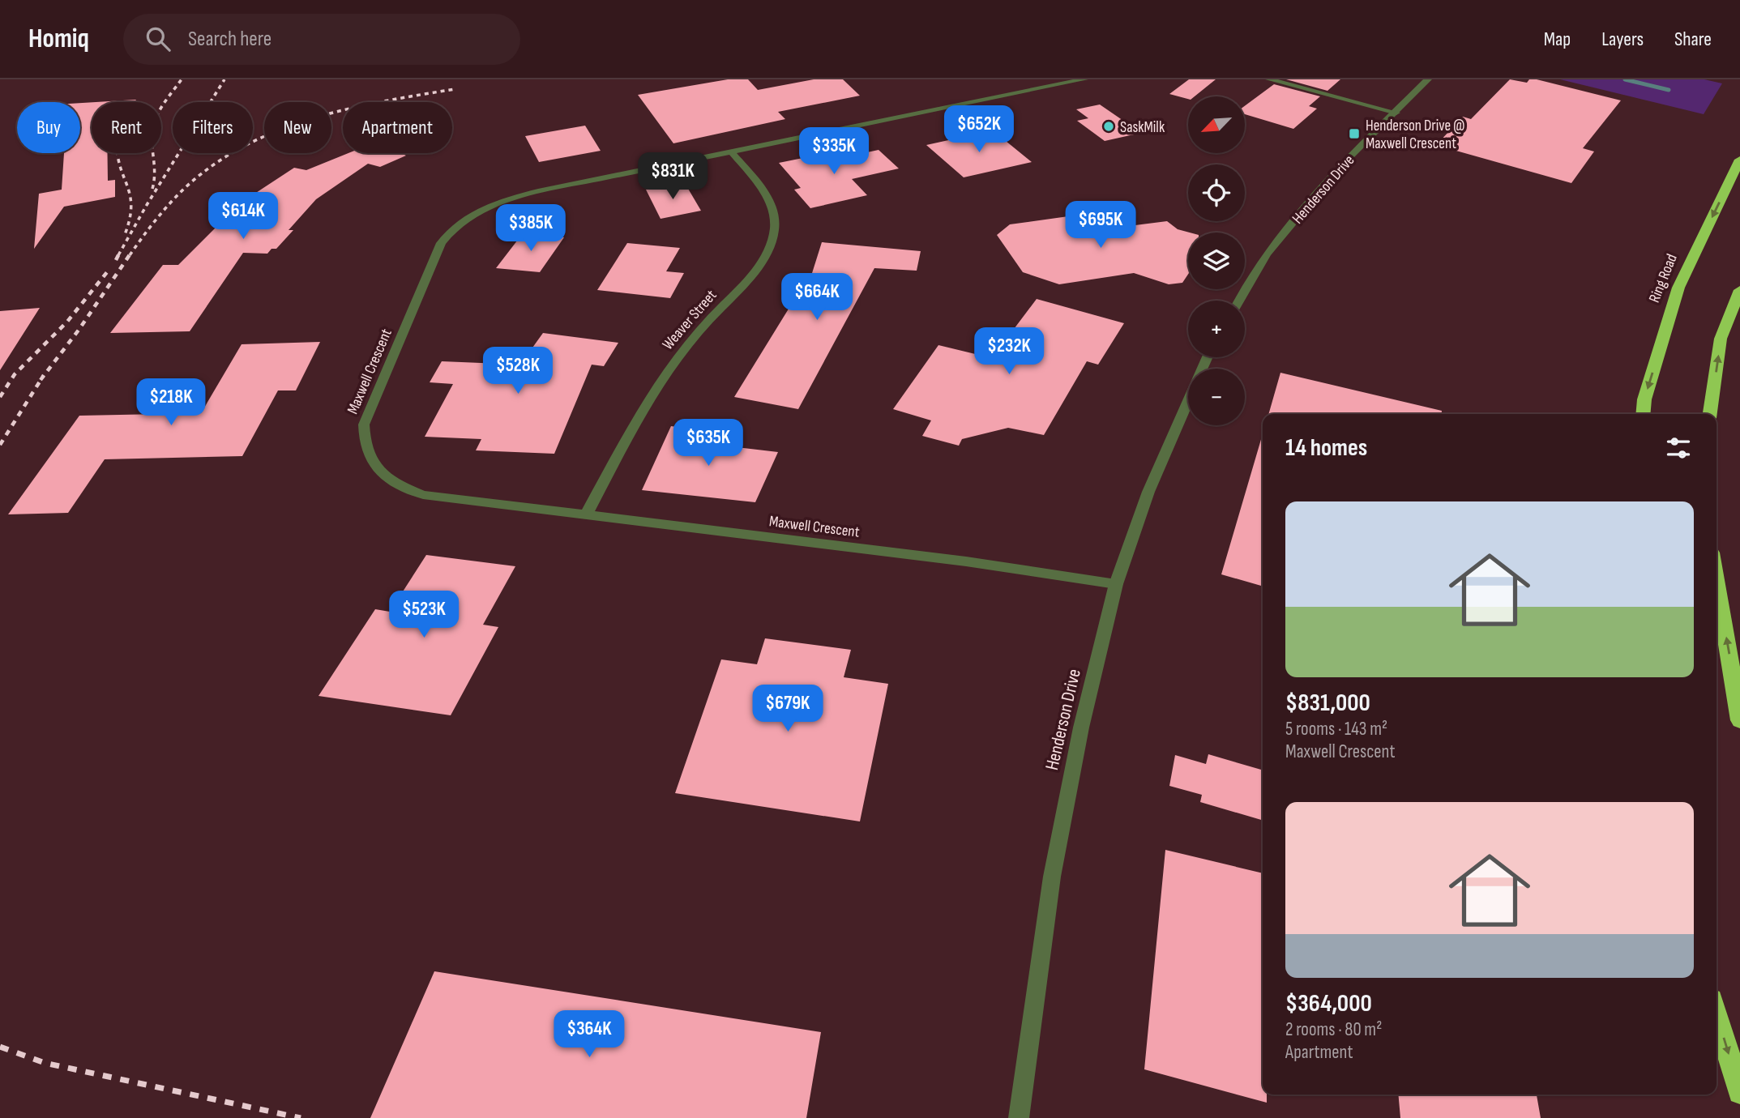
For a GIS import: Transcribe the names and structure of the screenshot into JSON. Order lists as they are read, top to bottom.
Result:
{
  "streets": {
    "highway": ["Ring Road"],
    "street": ["Henderson Drive", "Weaver Street", "Maxwell Crescent"]
  },
  "crossings": [
    ["Henderson Drive", "Maxwell Crescent"],
    ["Weaver Street", "Maxwell Crescent"]
  ],
  "places": {
    "other": ["SaskMilk"],
    "transit": ["Henderson Drive @ Maxwell Crescent"]
  },
  "north": "bottom left",
  "page": {
    "header": "Homiq",
    "search": "Search here",
    "nav": ["Map", "Layers", "Share"],
    "map_buttons": ["+", "−"],
    "chip": [
      "Buy",
      "Rent",
      "Filters",
      "New",
      "Apartment"
    ],
    "price": [
      "$652K",
      "$335K",
      "$831K",
      "$614K",
      "$695K",
      "$385K",
      "$664K",
      "$232K",
      "$528K",
      "$218K",
      "$635K",
      "$523K",
      "$679K",
      "$364K"
    ],
    "heading": "14 homes",
    "list": [
      {
        "name": "$831,000",
        "note": "5 rooms · 143 m² · Maxwell Crescent"
      },
      {
        "name": "$364,000",
        "note": "2 rooms · 80 m² · Apartment"
      }
    ]
  }
}
